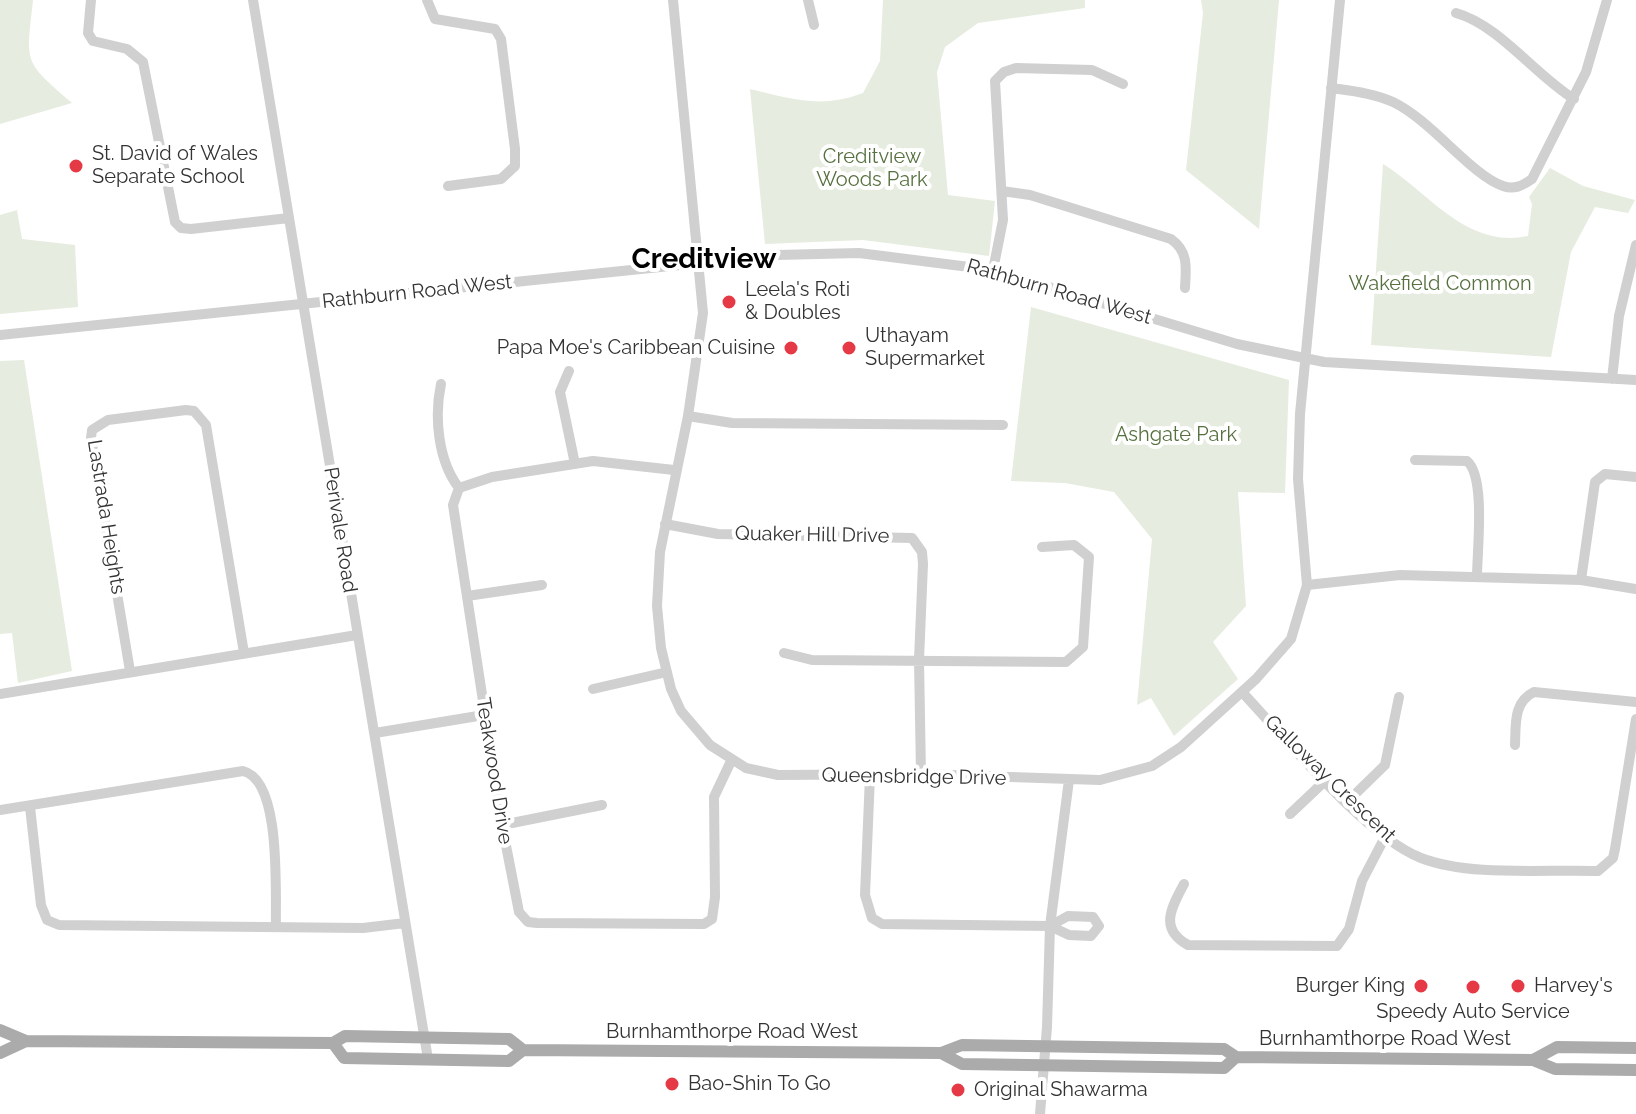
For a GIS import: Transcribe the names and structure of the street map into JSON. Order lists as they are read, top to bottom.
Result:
{
  "streets": {
    "main road": ["Burnhamthorpe Road West"],
    "street": [
      "Rathburn Road West",
      "Lastrada Heights",
      "Perivale Road",
      "Quaker Hill Drive",
      "Teakwood Drive",
      "Queensbridge Drive",
      "Galloway Crescent"
    ]
  },
  "crossings": [
    ["Rathburn Road West", "Perivale Road"],
    ["Rathburn Road West", "Queensbridge Drive"],
    ["Perivale Road", "Burnhamthorpe Road West"],
    ["Quaker Hill Drive", "Queensbridge Drive"],
    ["Teakwood Drive", "Queensbridge Drive"],
    ["Queensbridge Drive", "Galloway Crescent"]
  ],
  "districts": ["Creditview"],
  "parks": ["Creditview Woods Park", "Wakefield Common", "Ashgate Park"],
  "places": [
    "St. David of Wales Separate School",
    "Leela's Roti & Doubles",
    "Papa Moe's Caribbean Cuisine",
    "Uthayam Supermarket",
    "Burger King",
    "Harvey's",
    "Speedy Auto Service",
    "Bao-Shin To Go",
    "Original Shawarma"
  ]
}
